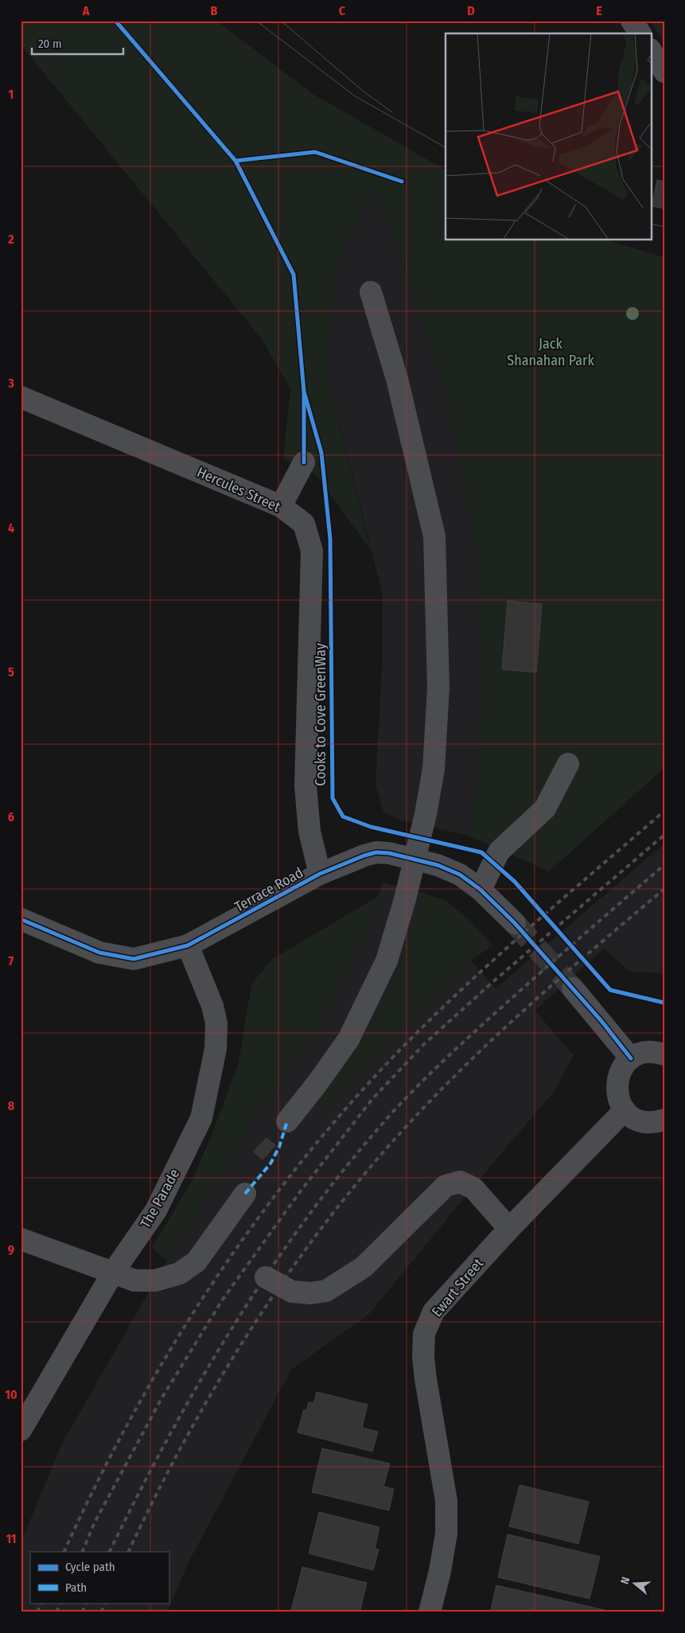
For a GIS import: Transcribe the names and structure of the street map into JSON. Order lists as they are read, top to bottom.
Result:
{
  "streets": {
    "street": [
      "Hercules Street",
      "Terrace Road",
      "The Parade",
      "Ewart Street"
    ],
    "cycle path": ["Cooks to Cove GreenWay"]
  },
  "crossings": [
    ["Hercules Street", "Terrace Road"],
    ["Terrace Road", "The Parade"]
  ],
  "parks": ["Jack Shanahan Park"],
  "legend": ["Cycle path", "Path"],
  "scale_bar": "20 m",
  "north": "left",
  "grid": {
    "columns": [
      "A",
      "B",
      "C",
      "D",
      "E"
    ],
    "rows": [
      "1",
      "2",
      "3",
      "4",
      "5",
      "6",
      "7",
      "8",
      "9",
      "10",
      "11"
    ]
  }
}
